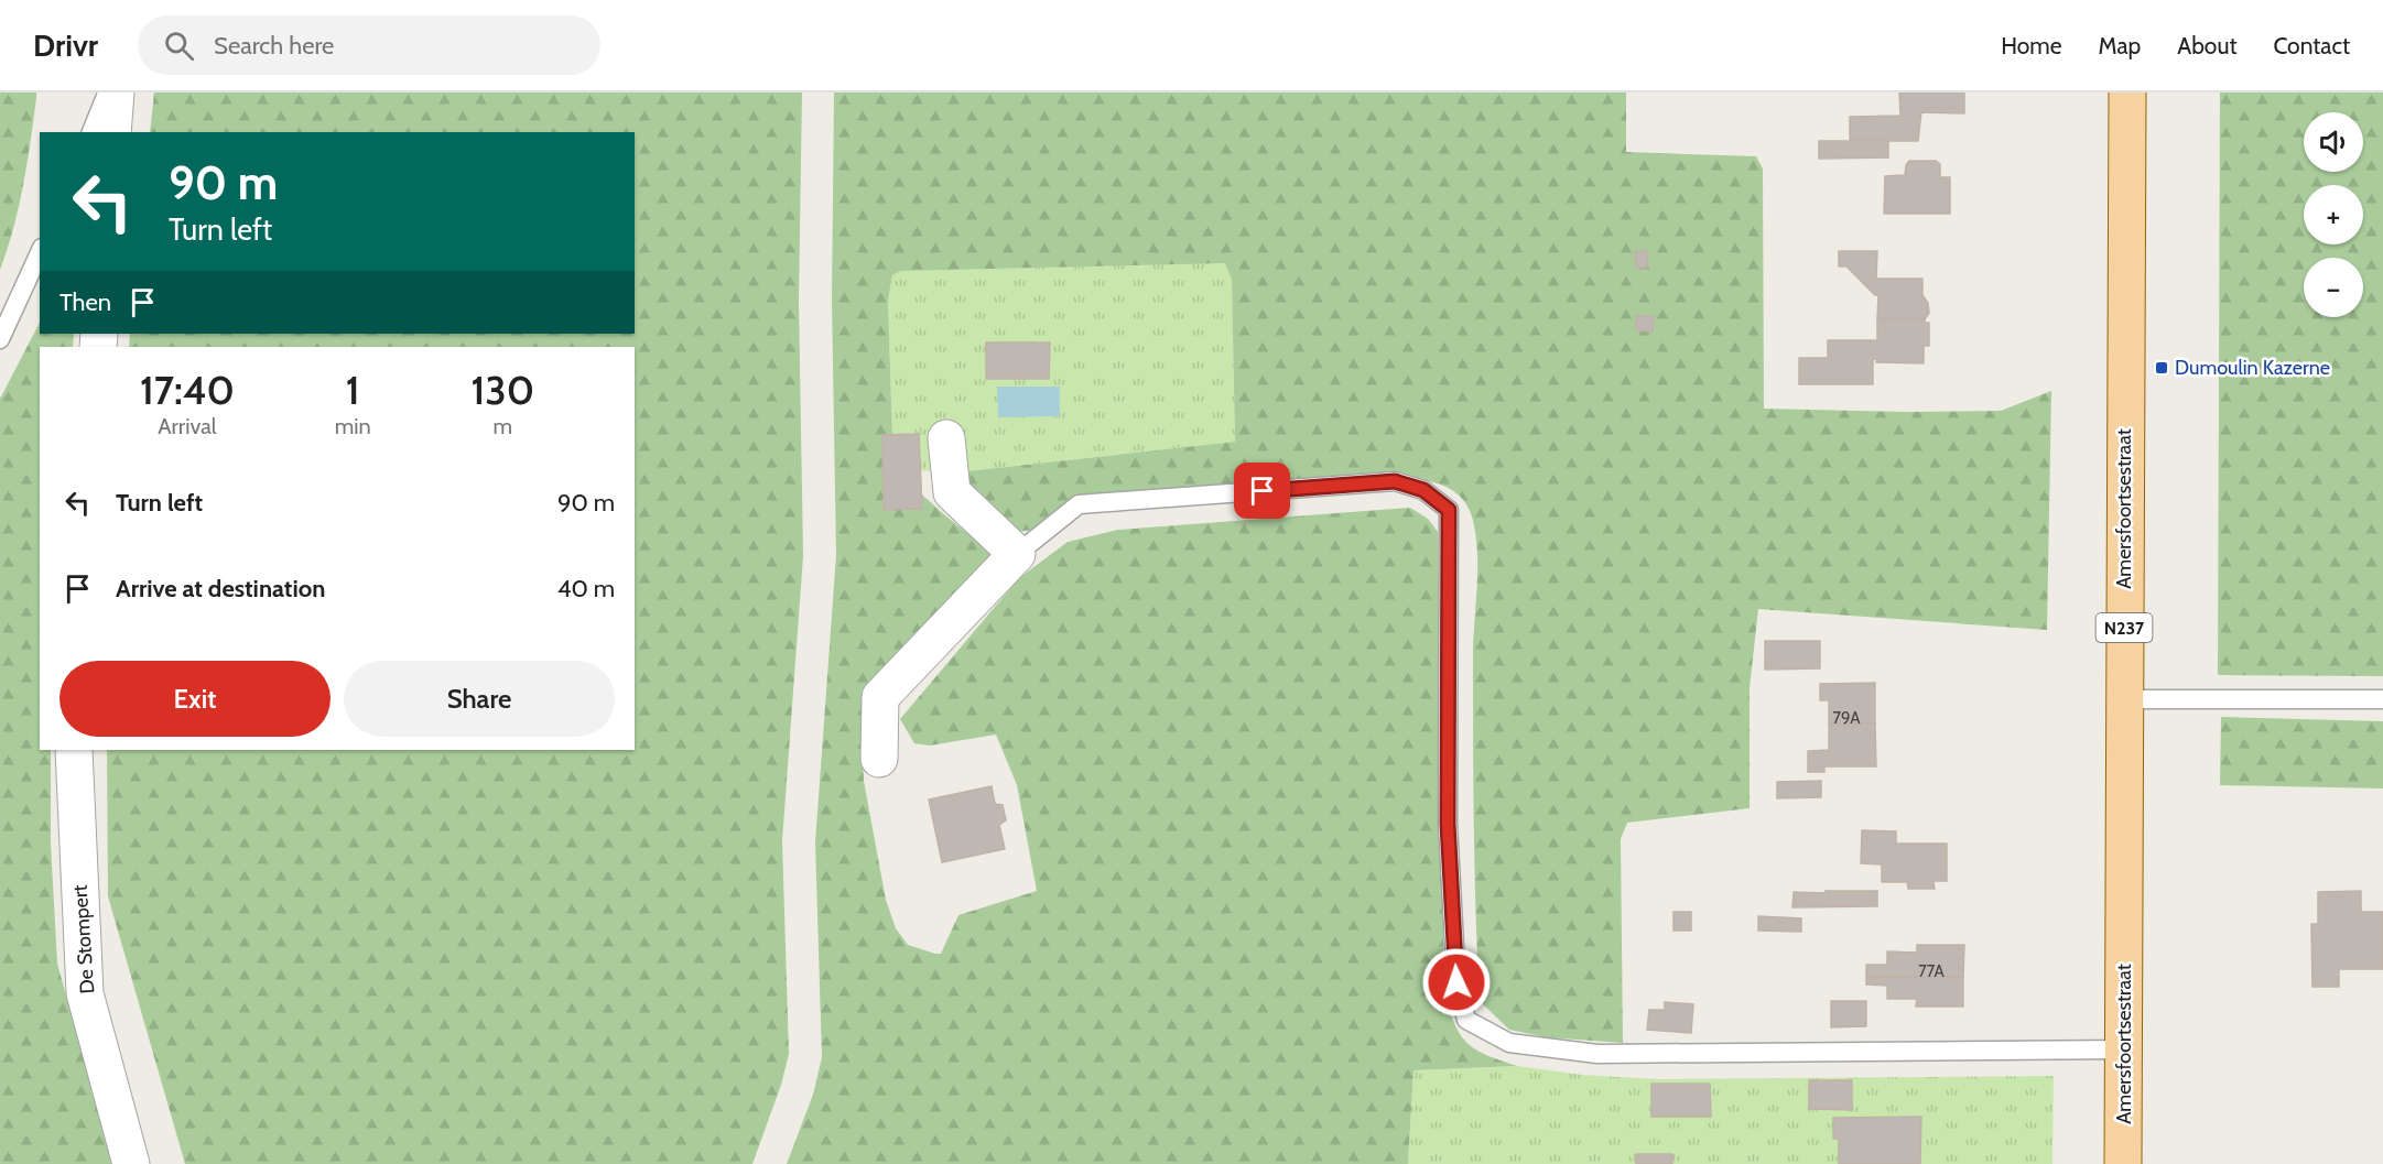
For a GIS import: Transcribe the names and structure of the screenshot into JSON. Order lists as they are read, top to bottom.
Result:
{
  "streets": {
    "main road": ["Amersfoortsestraat", "N237"],
    "street": ["De Stompert"]
  },
  "places": {
    "transit": ["Dumoulin Kazerne"]
  },
  "house_numbers": ["79A", "77A"],
  "page": {
    "header": "Drivr",
    "search": "Search here",
    "nav": [
      "Home",
      "Map",
      "About",
      "Contact"
    ],
    "map_buttons": ["+", "−"],
    "turn": ["90 m", "Turn left"],
    "then": "Then",
    "eta": [
      "17:40",
      "Arrival",
      "1",
      "min",
      "130",
      "m"
    ],
    "list": [
      {
        "name": "Turn left",
        "value": "90 m"
      },
      {
        "name": "Arrive at destination",
        "value": "40 m"
      }
    ],
    "buttons": ["Exit", "Share"]
  }
}
